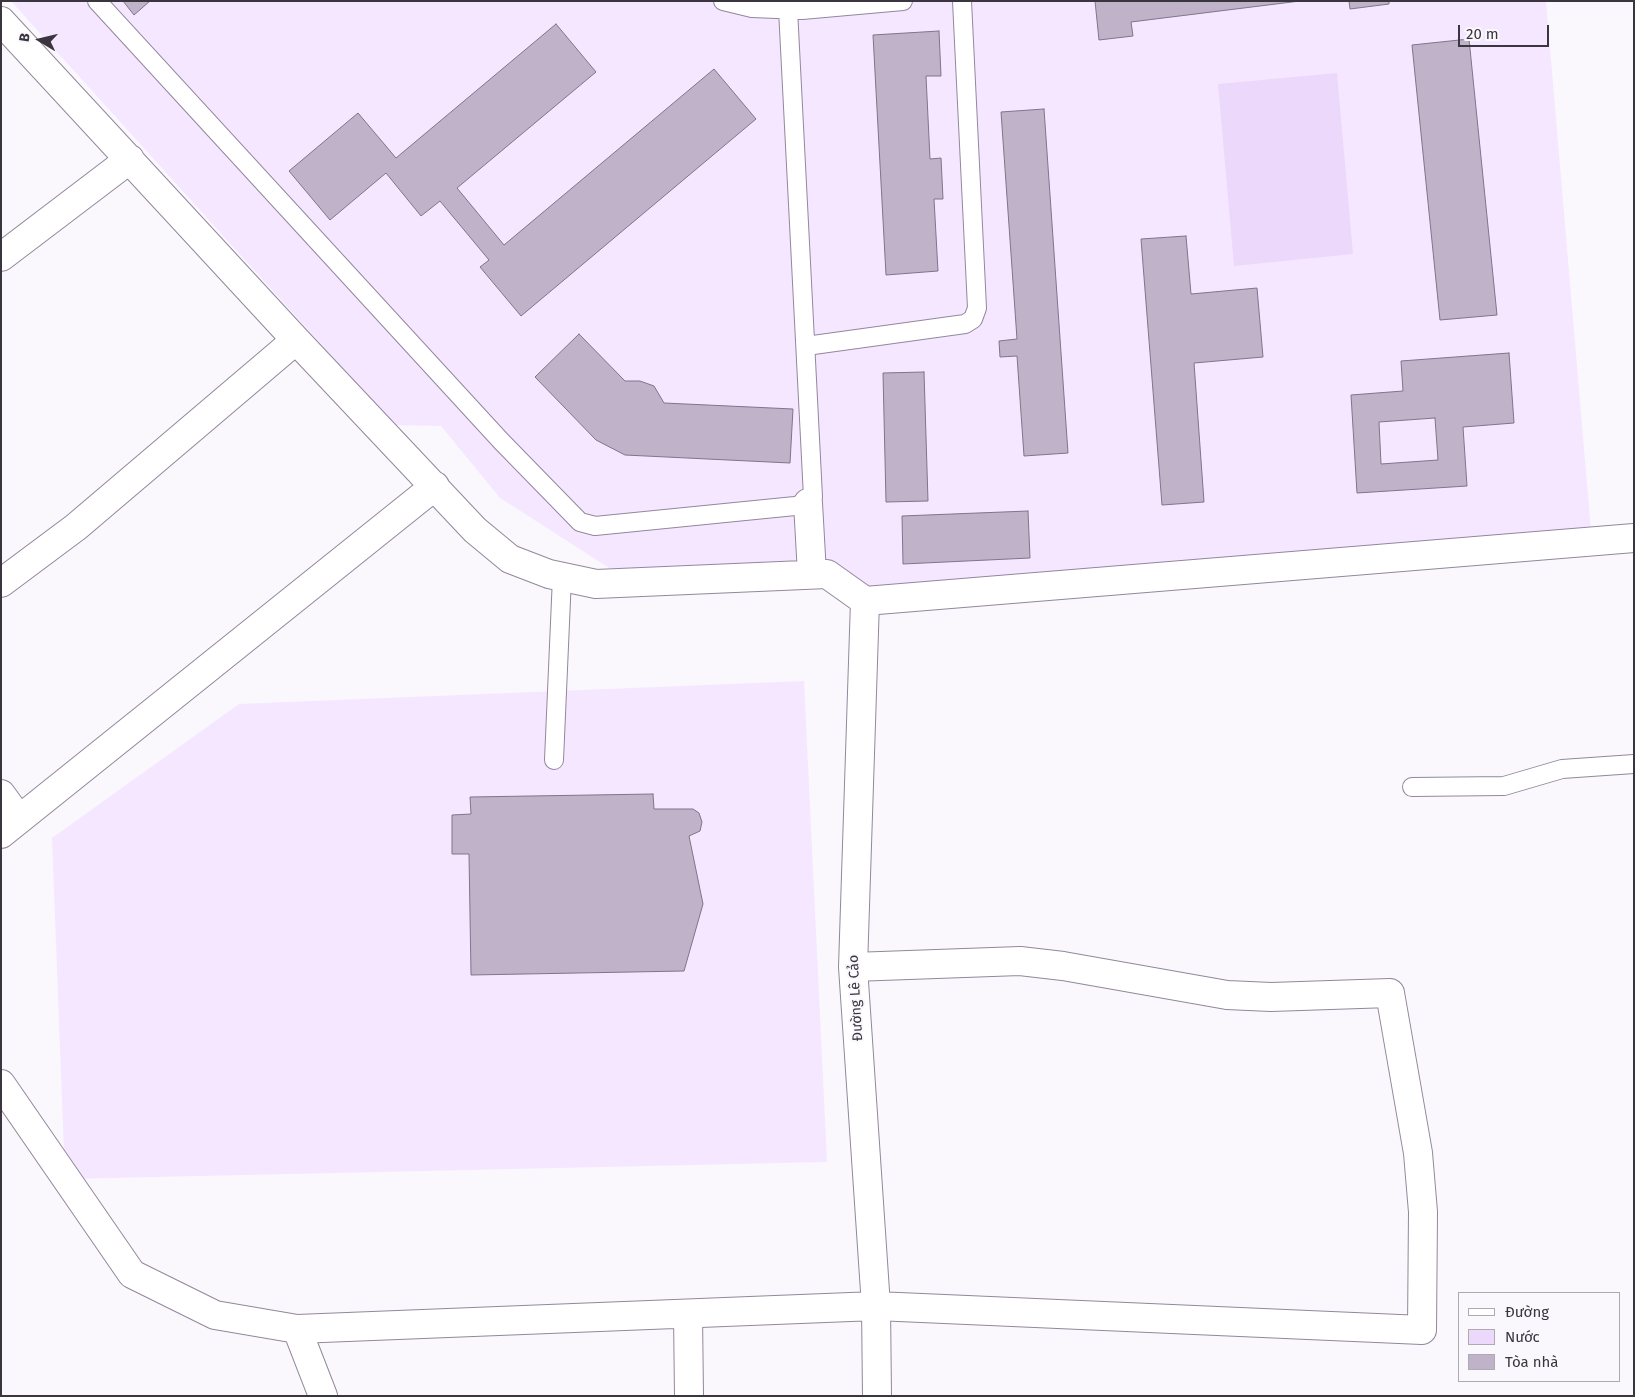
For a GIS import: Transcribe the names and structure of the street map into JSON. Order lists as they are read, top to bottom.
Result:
{
  "streets": {
    "street": ["Đường Lê Cảo"]
  },
  "legend": ["Đường", "Nước", "Tòa nhà"],
  "scale_bar": "20 m",
  "north": "left"
}
